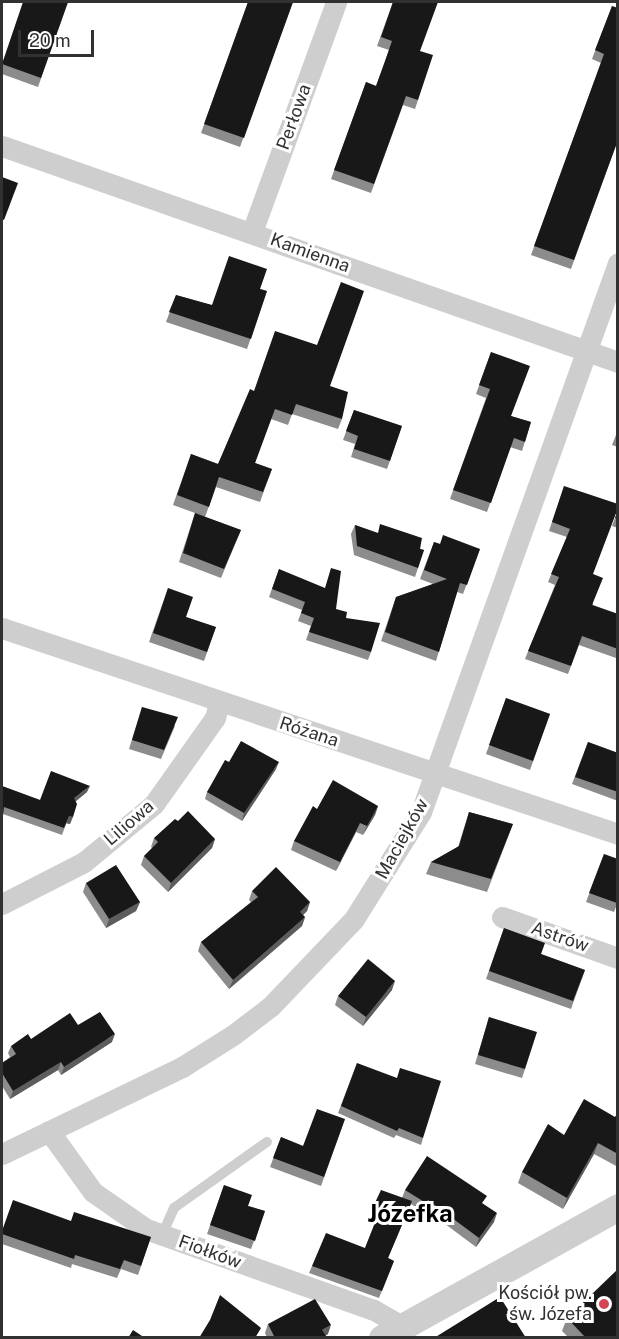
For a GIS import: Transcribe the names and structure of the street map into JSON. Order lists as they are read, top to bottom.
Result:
{
  "streets": {
    "street": [
      "Perłowa",
      "Kamienna",
      "Różana",
      "Liliowa",
      "Maciejków",
      "Astrów",
      "Fiołków"
    ]
  },
  "crossings": [
    ["Perłowa", "Kamienna"],
    ["Kamienna", "Maciejków"],
    ["Różana", "Liliowa"],
    ["Różana", "Maciejków"],
    ["Maciejków", "Fiołków"]
  ],
  "districts": ["Józefka"],
  "places": ["Kościół pw. św. Józefa"],
  "scale_bar": "20 m"
}
